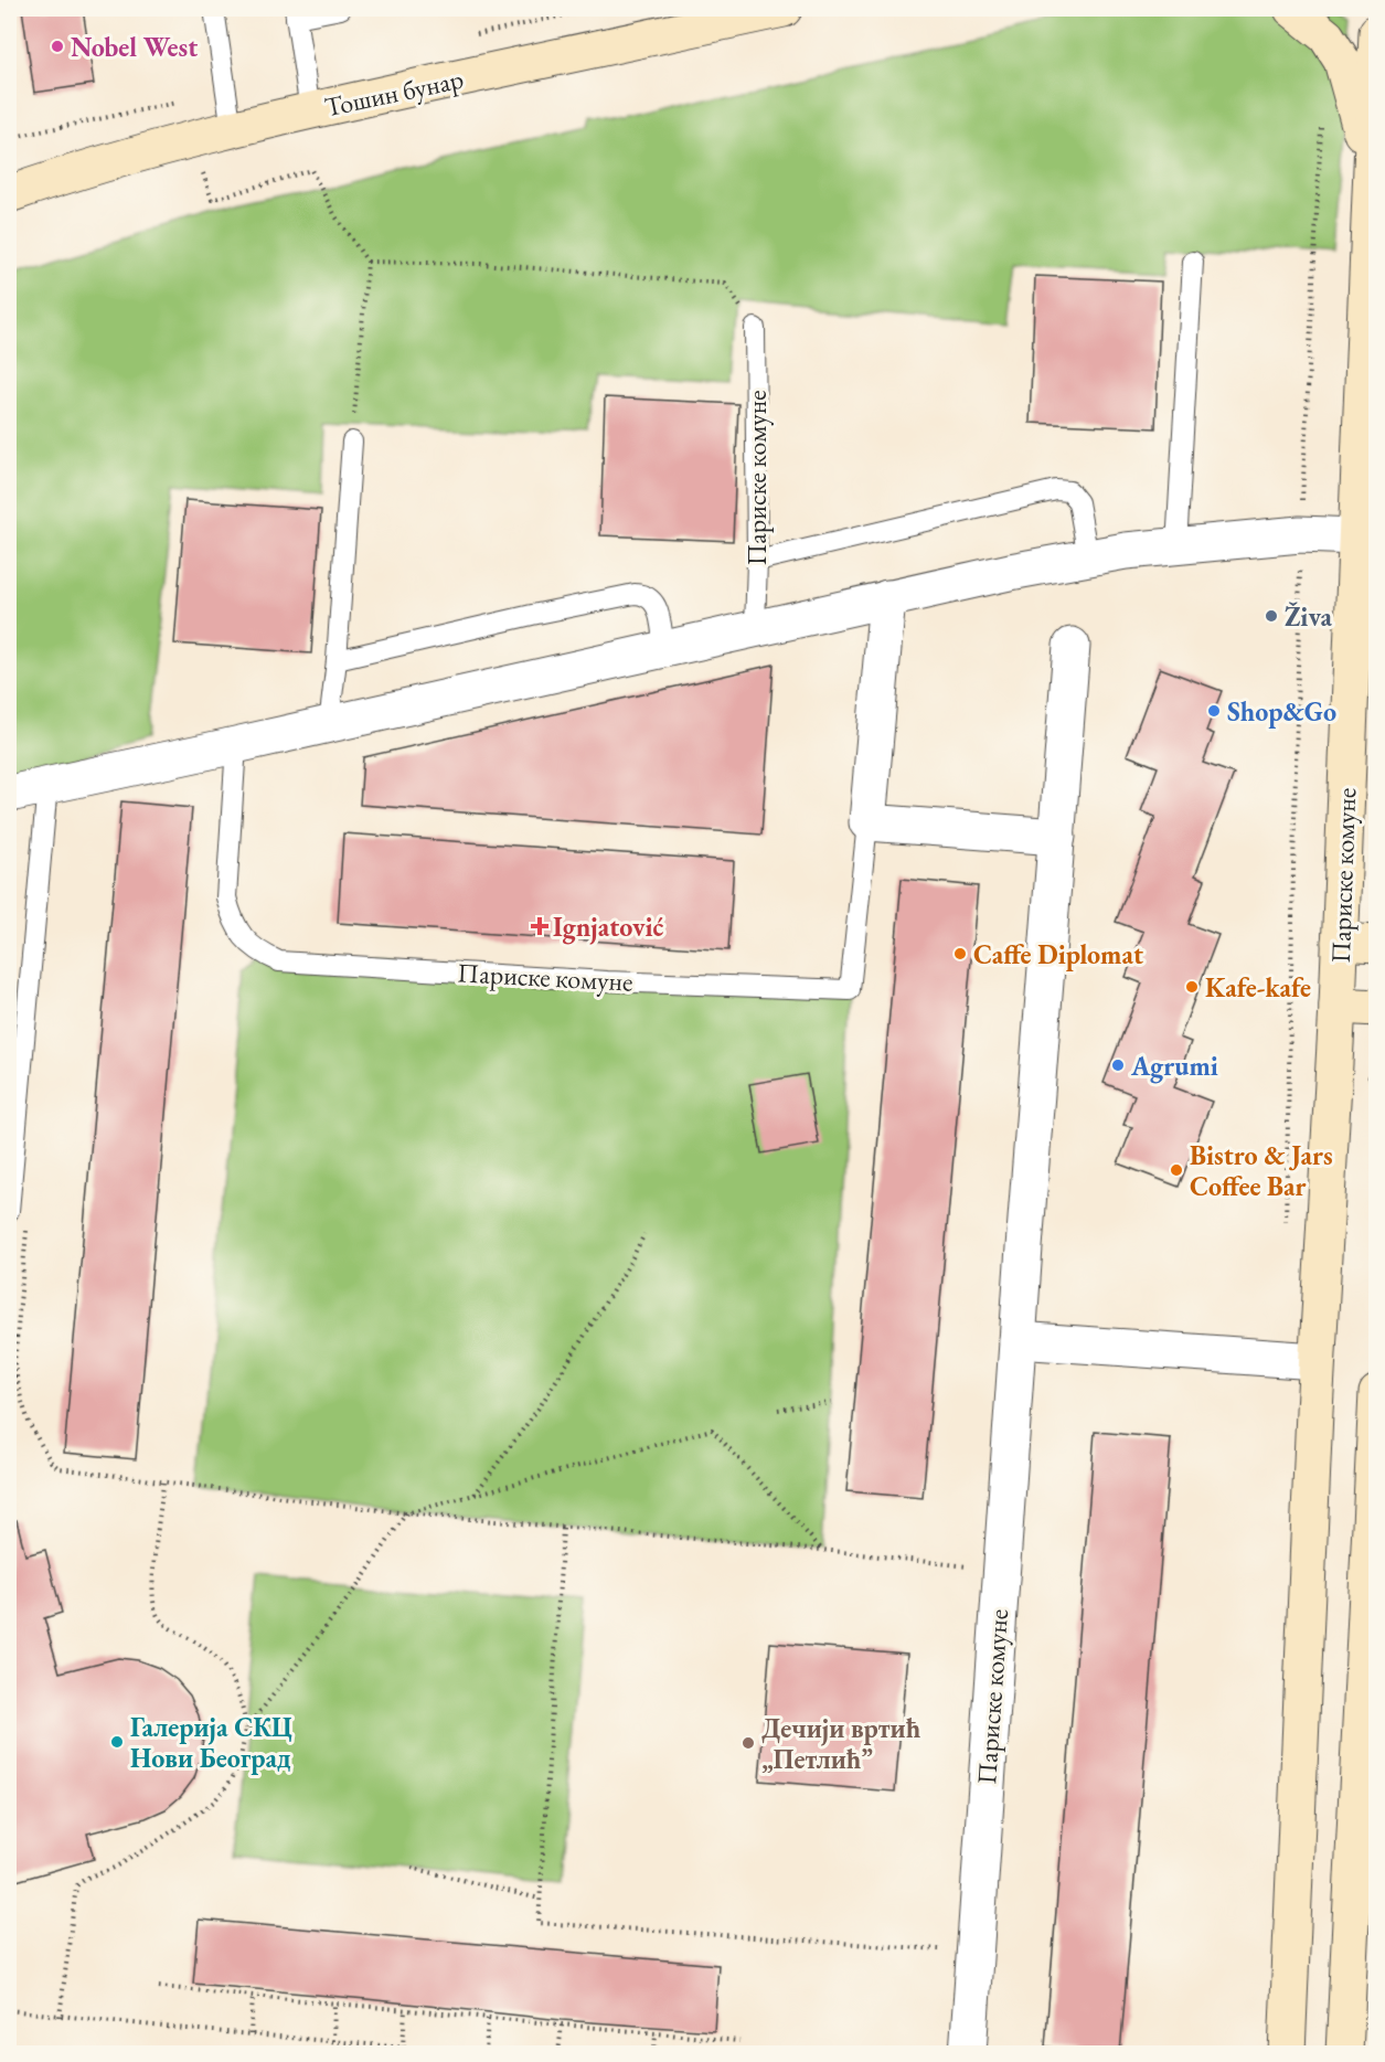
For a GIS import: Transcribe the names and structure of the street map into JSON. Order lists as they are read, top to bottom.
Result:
{
  "streets": {
    "main road": ["Тошин бунар", "Париске комуне"]
  },
  "places": {
    "other": [
      "Nobel West",
      "Živa",
      "Shop&Go",
      "Caffe Diplomat",
      "Kafe-kafe",
      "Agrumi",
      "Bistro & Jars Coffee Bar",
      "Галерија СКЦ Нови Београд",
      "Дечији вртић „Петлић”"
    ],
    "health": ["Ignjatović"]
  }
}
